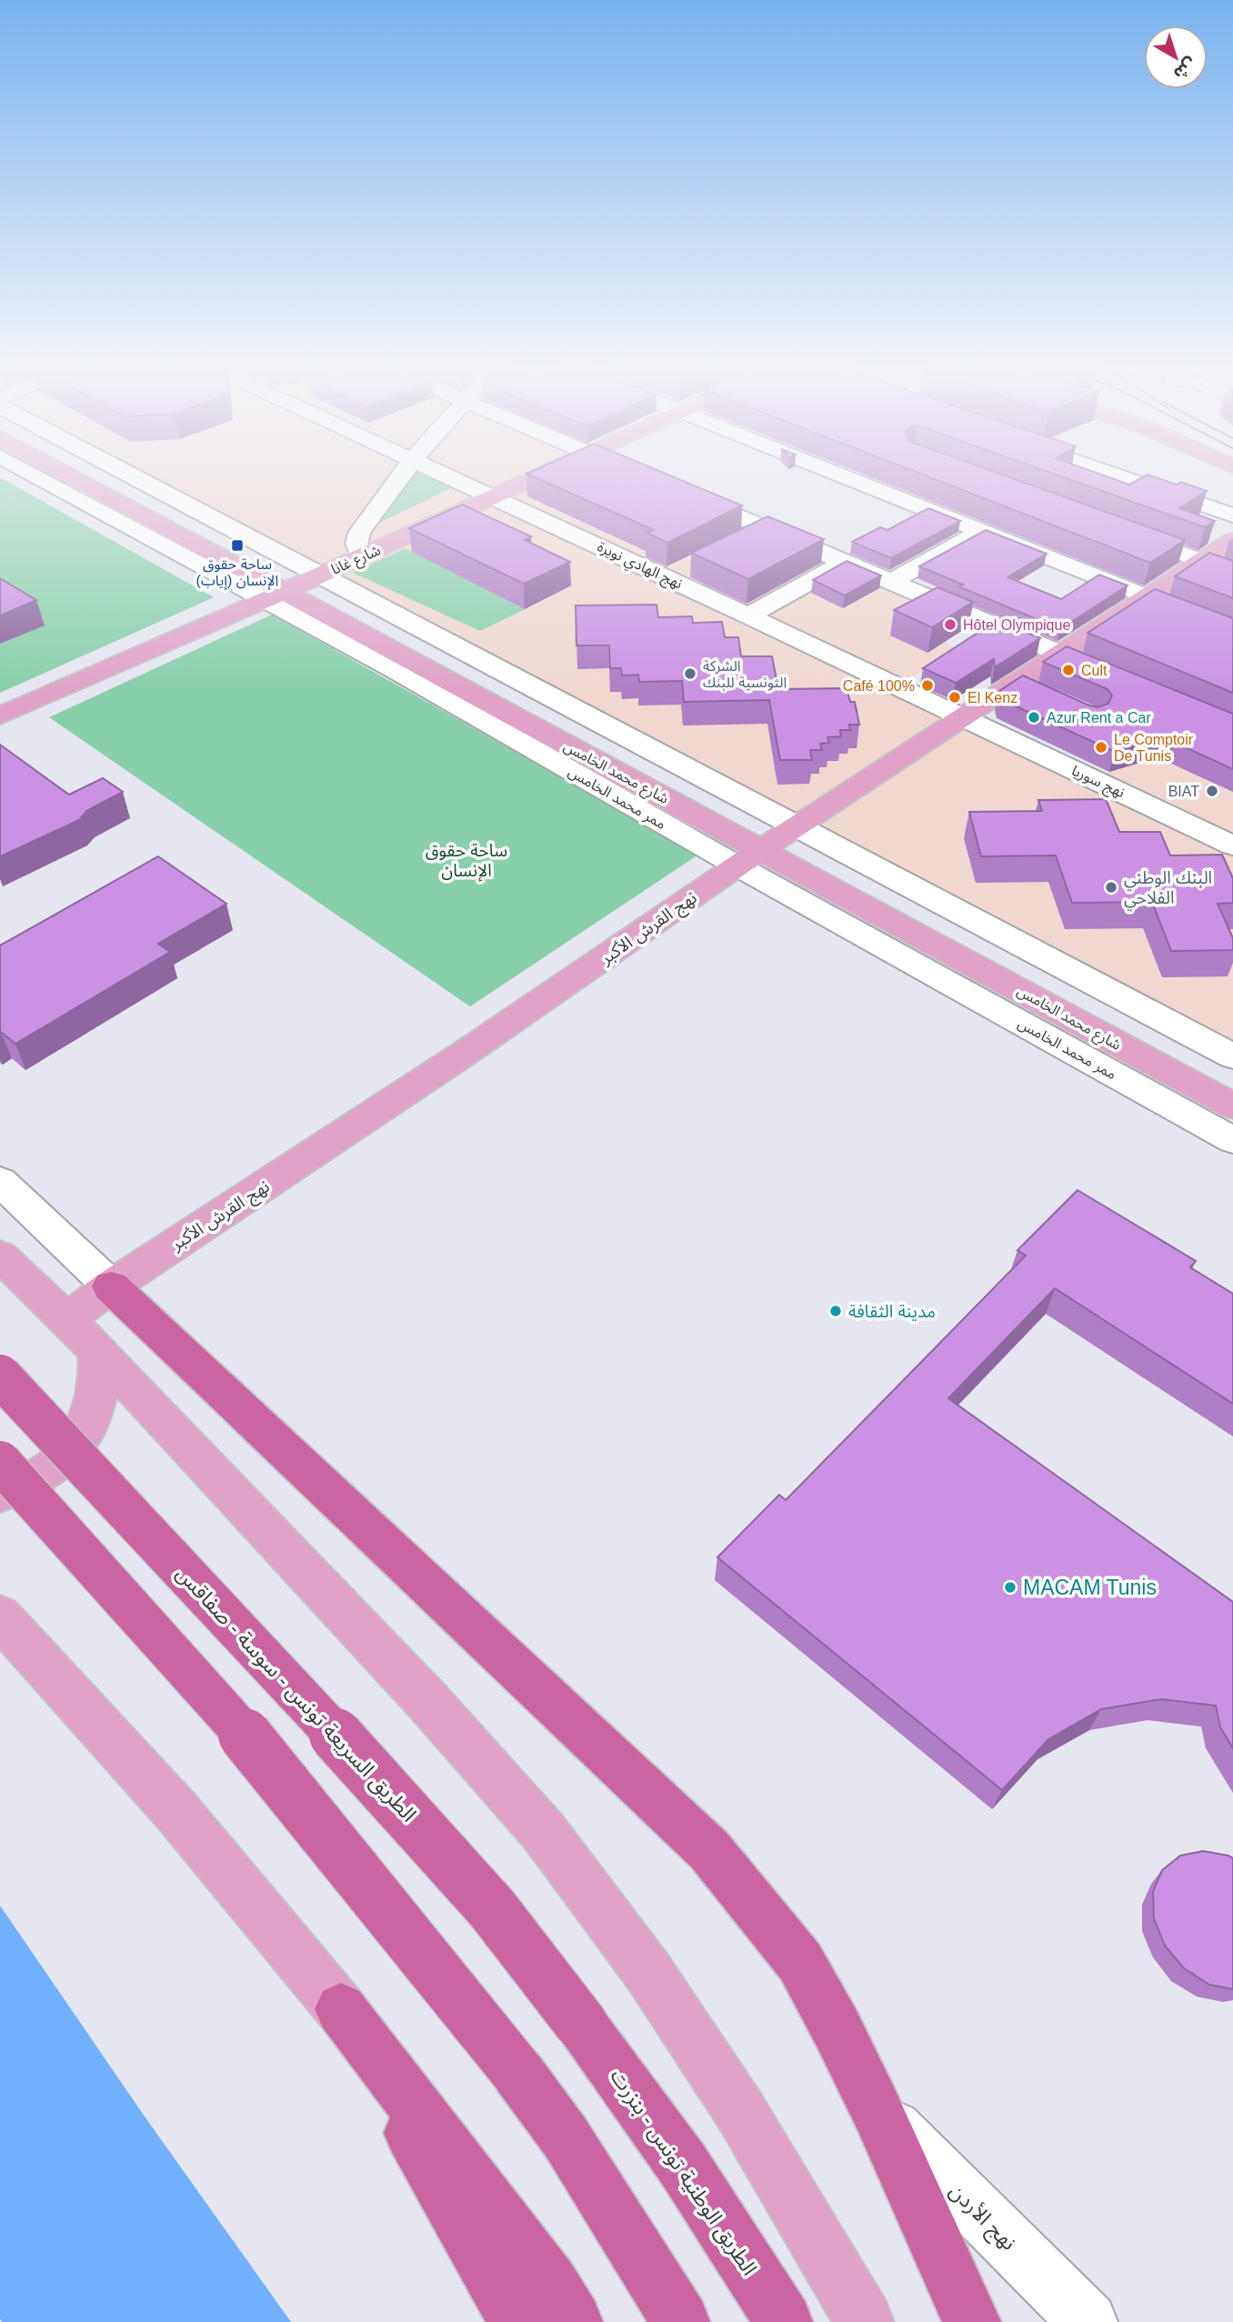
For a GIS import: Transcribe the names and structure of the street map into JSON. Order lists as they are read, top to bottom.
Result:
{
  "streets": {
    "highway": ["الطريق السريعة تونس - سوسة - صفاقس", "الطريق الوطنية تونس - بنزرت"],
    "main road": ["شارع غانا", "شارع محمد الخامس", "نهج القرش الأكبر"],
    "street": [
      "نهج الهادي نويرة",
      "نهج سوريا",
      "ممر محمد الخامس",
      "نهج الأردن"
    ]
  },
  "crossings": [
    ["شارع غانا", "نهج الهادي نويرة"],
    ["شارع غانا", "شارع محمد الخامس"],
    ["شارع غانا", "ممر محمد الخامس"],
    ["نهج الهادي نويرة", "نهج سوريا"],
    ["نهج الهادي نويرة", "نهج القرش الأكبر"],
    ["شارع محمد الخامس", "ممر محمد الخامس"],
    ["شارع محمد الخامس", "نهج القرش الأكبر"],
    ["نهج سوريا", "نهج القرش الأكبر"],
    ["ممر محمد الخامس", "نهج القرش الأكبر"],
    ["الطريق السريعة تونس - سوسة - صفاقس", "الطريق الوطنية تونس - بنزرت"]
  ],
  "parks": ["ساحة حقوق الإنسان"],
  "places": {
    "transit": ["ساحة حقوق الإنسان (إياب)"],
    "other": [
      "Hôtel Olympique",
      "Cult",
      "الشركة التونسية للبنك",
      "Café 100%",
      "El Kenz",
      "Azur Rent a Car",
      "Le Comptoir De Tunis",
      "BIAT",
      "البنك الوطني الفلاحي",
      "مدينة الثقافة",
      "MACAM Tunis"
    ]
  },
  "north": "bottom right"
}
